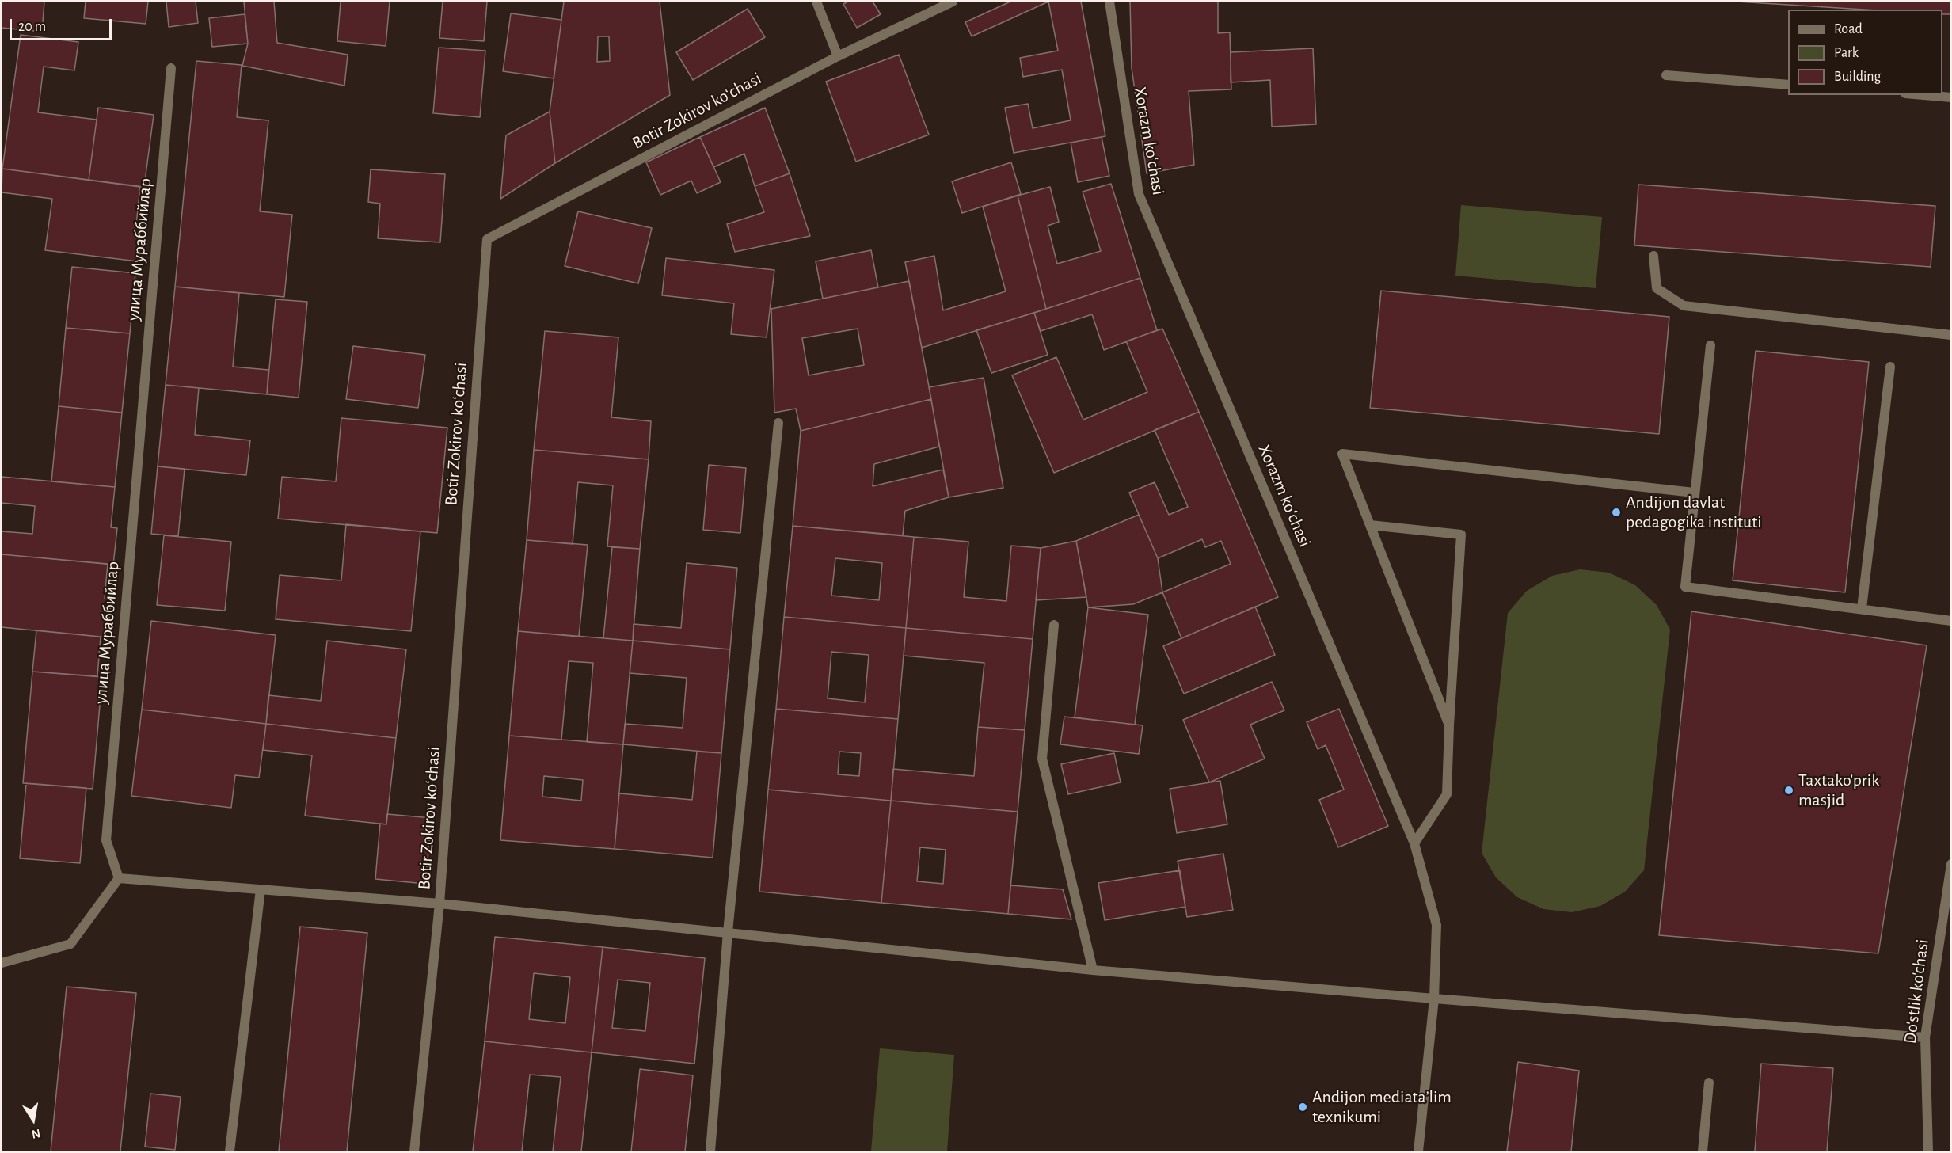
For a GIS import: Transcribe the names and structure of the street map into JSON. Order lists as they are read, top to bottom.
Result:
{
  "streets": {
    "street": [
      "Botir Zokirov koʻchasi",
      "Xorazm koʻchasi",
      "улица Мураббийлар",
      "Do'stlik ko'chasi"
    ]
  },
  "places": ["Andijon davlat pedagogika instituti", "Taxtako'prik masjid", "Andijon mediataʼlim texnikumi"],
  "legend": ["Road", "Park", "Building"],
  "scale_bar": "20 m",
  "north": "bottom"
}
